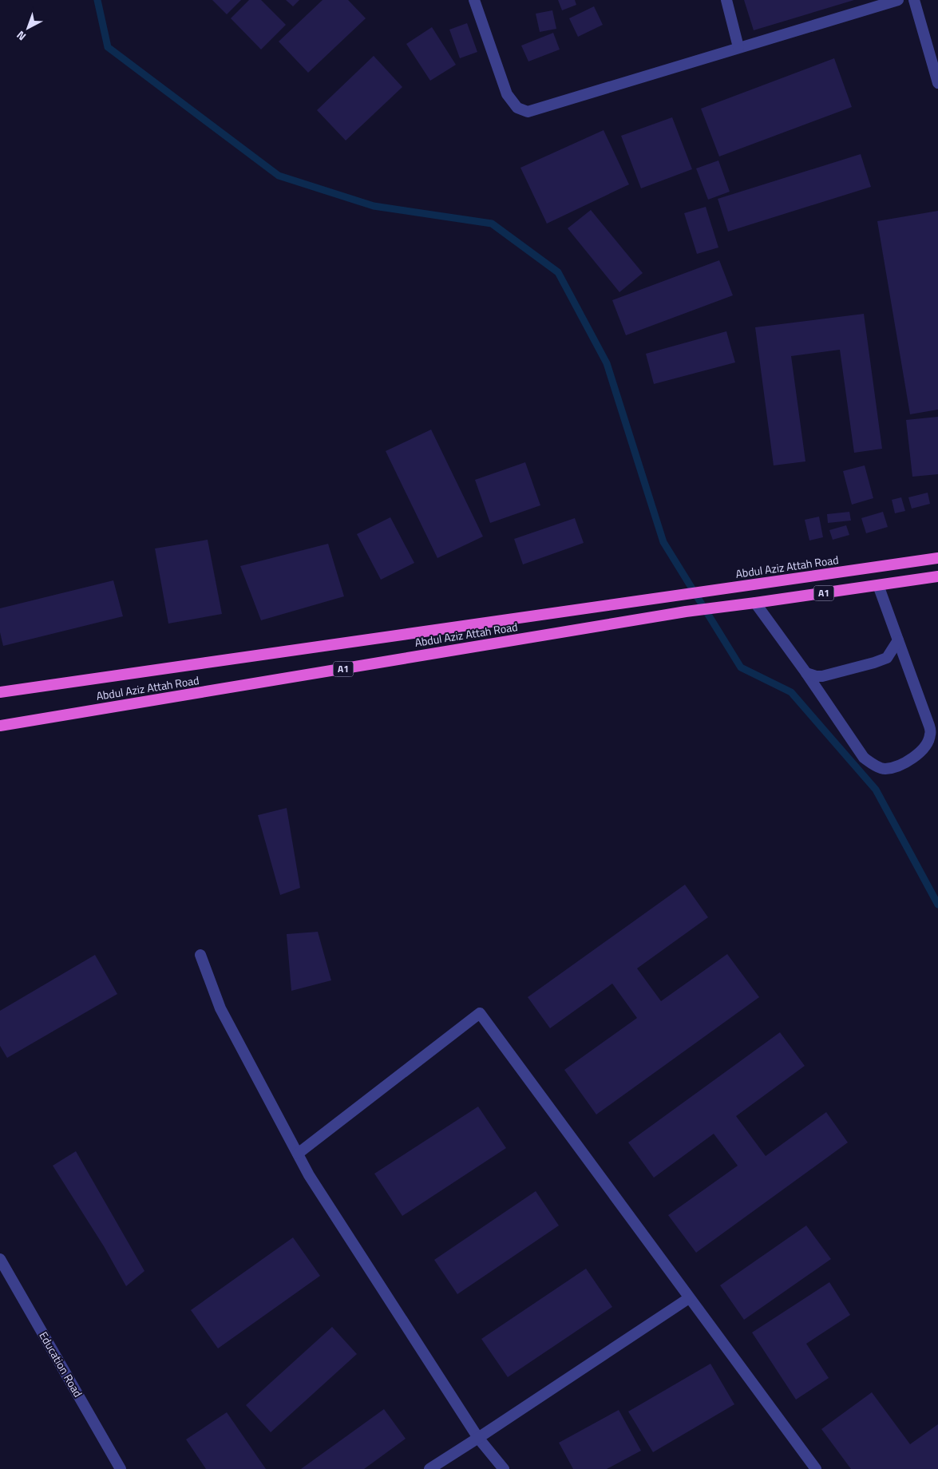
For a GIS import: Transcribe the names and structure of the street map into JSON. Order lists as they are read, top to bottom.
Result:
{
  "streets": {
    "highway": ["Abdul Aziz Attah Road", "A1"],
    "street": ["Education Road"]
  },
  "north": "bottom left"
}
